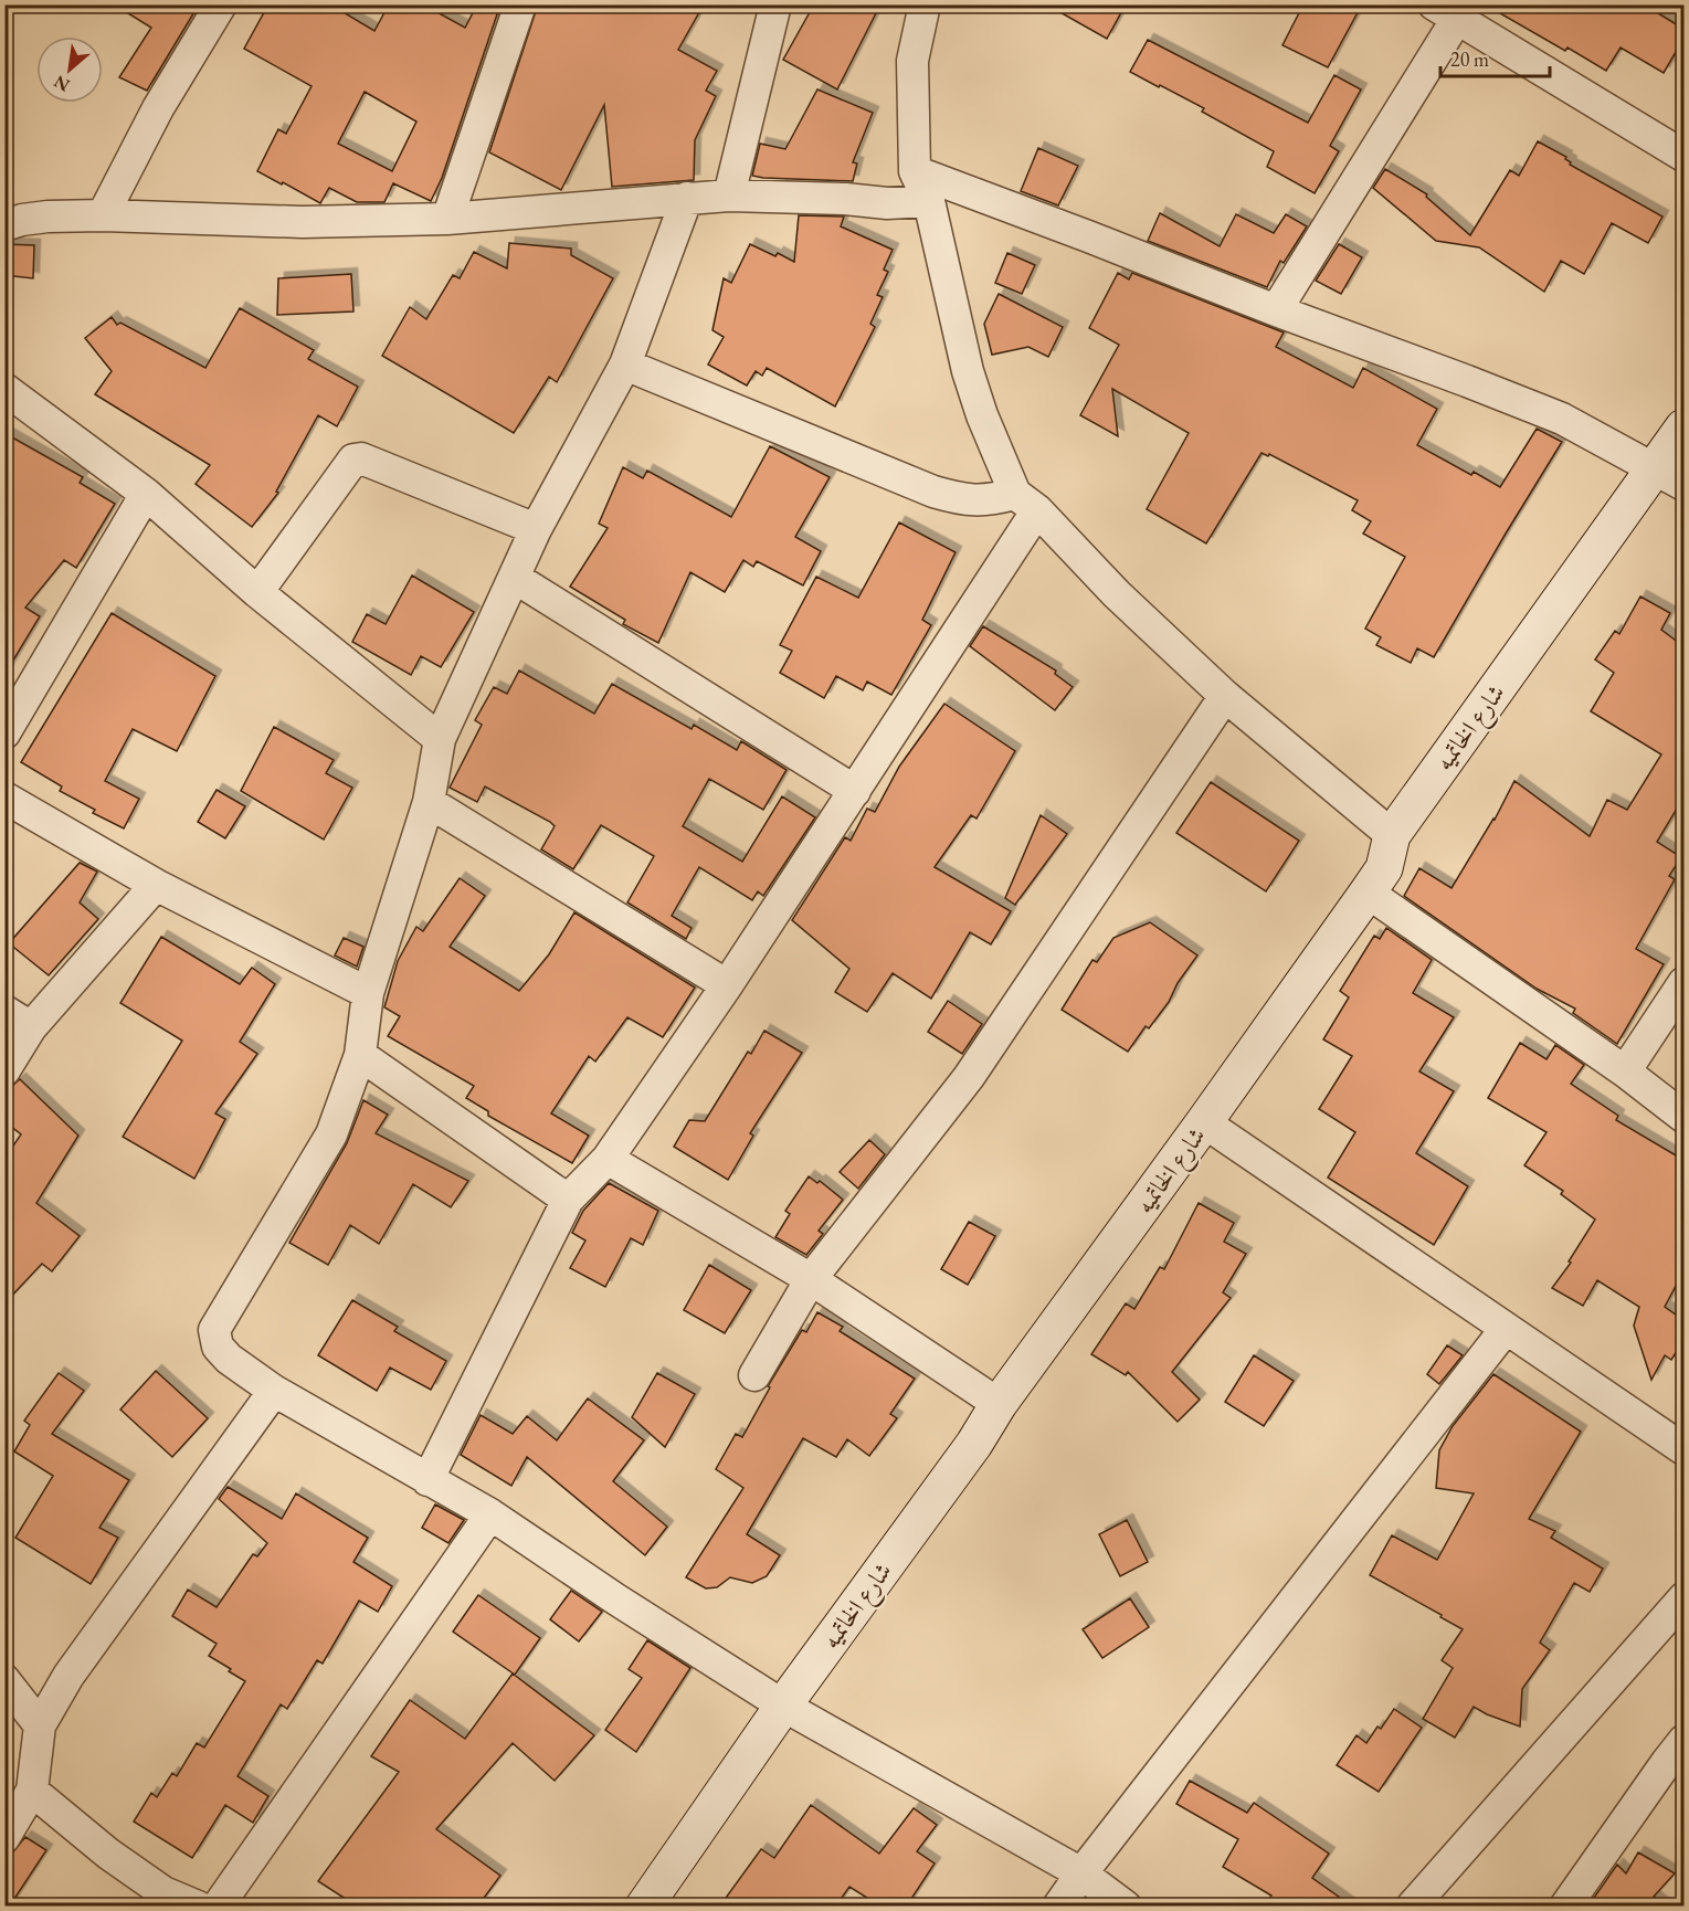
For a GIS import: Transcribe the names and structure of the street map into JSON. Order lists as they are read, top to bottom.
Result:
{
  "streets": {
    "street": ["شارع الخاتميه"]
  },
  "scale_bar": "20 m",
  "north": "bottom left"
}
